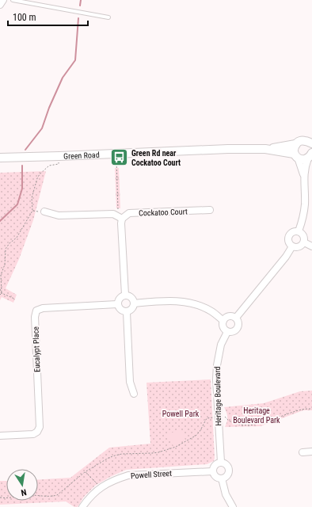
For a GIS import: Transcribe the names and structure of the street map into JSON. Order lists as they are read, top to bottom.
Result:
{
  "streets": {
    "street": [
      "Green Road",
      "Cockatoo Court",
      "Eucalypt Place",
      "Heritage Boulevard",
      "Powell Street"
    ]
  },
  "crossings": [
    ["Heritage Boulevard", "Powell Street"]
  ],
  "parks": ["Heritage Boulevard Park", "Powell Park"],
  "places": {
    "bus stop": ["Green Rd near Cockatoo Court"]
  },
  "scale_bar": "100 m",
  "north": "bottom"
}
